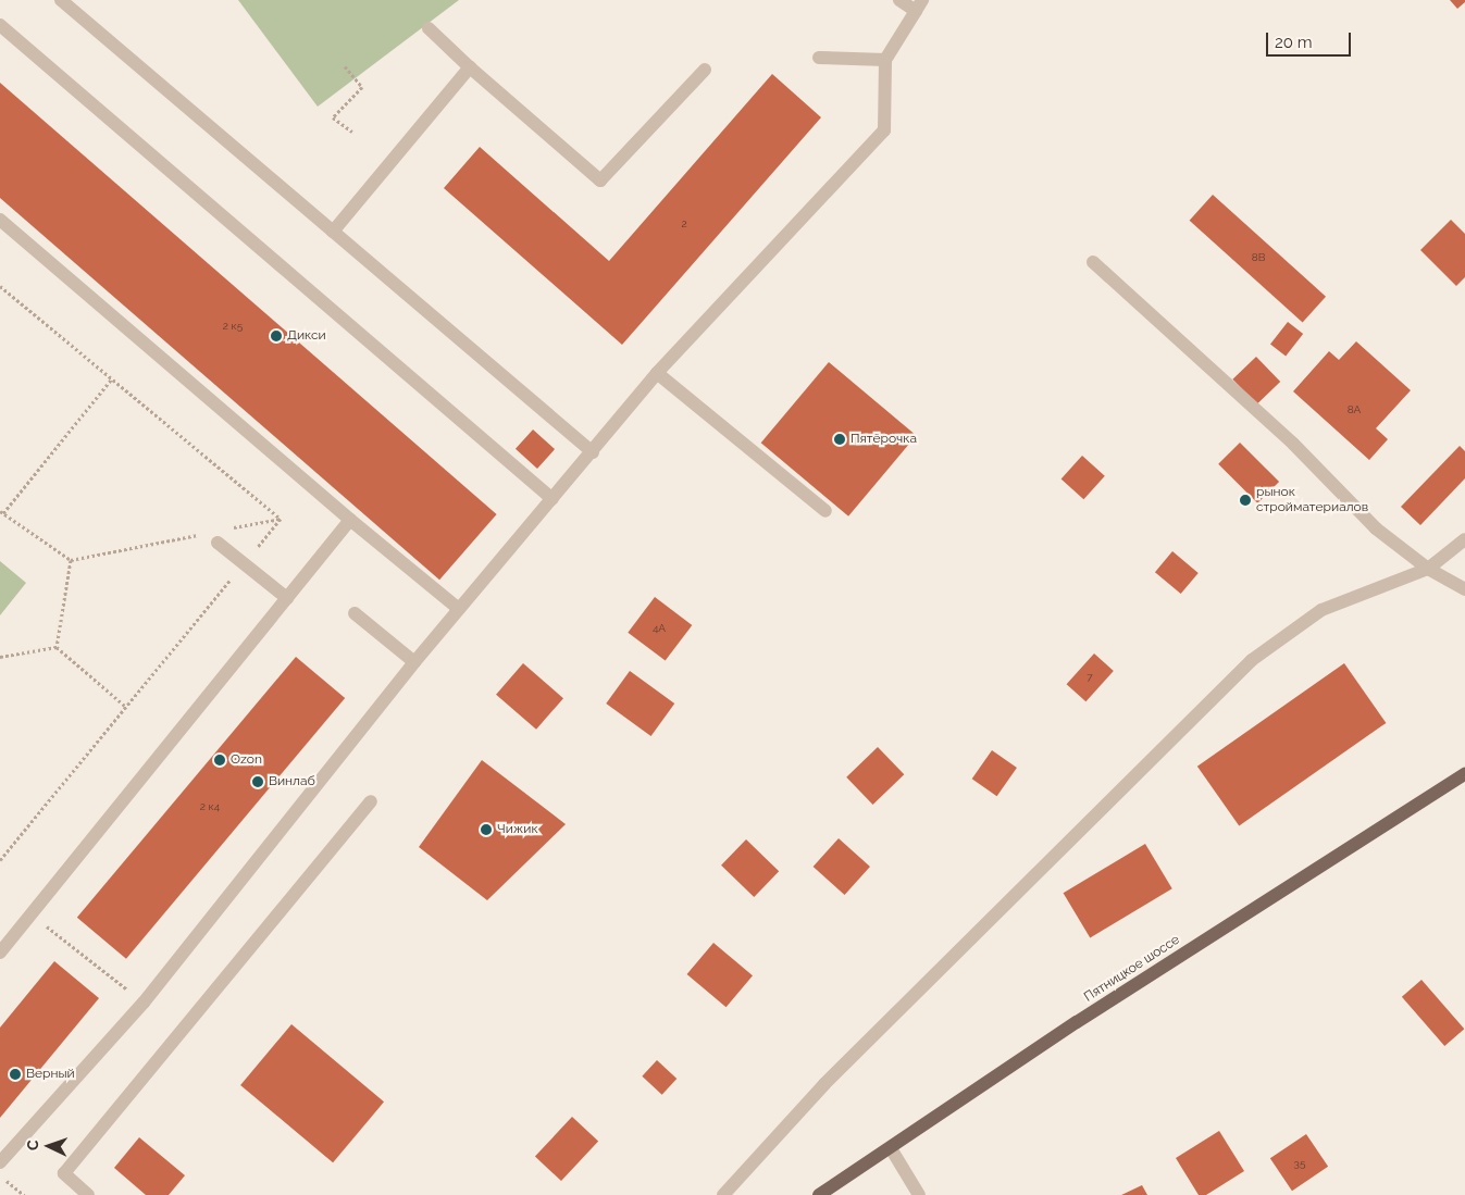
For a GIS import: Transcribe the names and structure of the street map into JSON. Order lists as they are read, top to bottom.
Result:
{
  "streets": {
    "main road": ["Пятницкое шоссе"]
  },
  "places": [
    "Дикси",
    "Пятёрочка",
    "рынок стройматериалов",
    "Ozon",
    "Винлаб",
    "Чижик",
    "Верный"
  ],
  "house_numbers": [
    "2",
    "8В",
    "2 к5",
    "8А",
    "4А",
    "7",
    "2 к4",
    "35"
  ],
  "scale_bar": "20 m",
  "north": "left"
}
